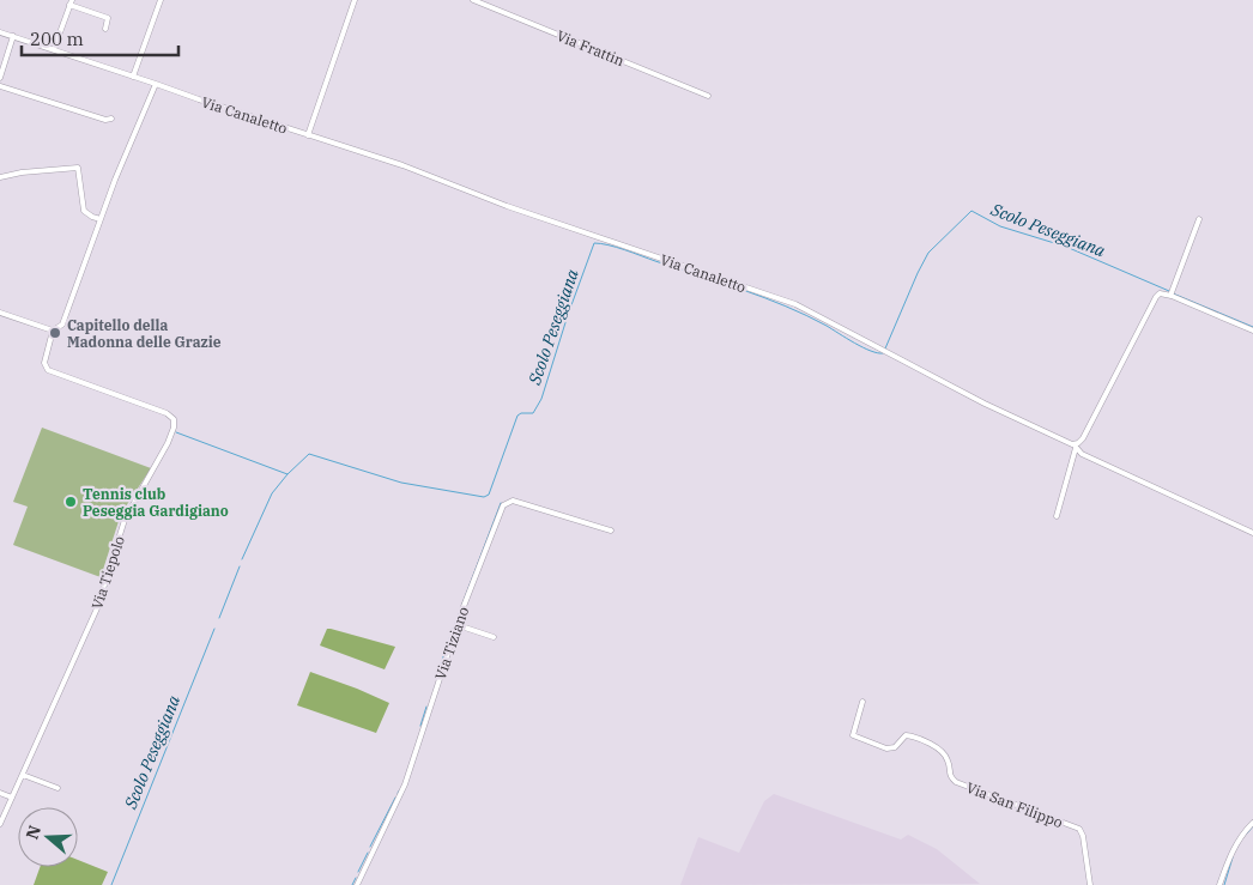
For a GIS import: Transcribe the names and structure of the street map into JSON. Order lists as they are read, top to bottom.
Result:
{
  "streets": {
    "street": [
      "Via Frattin",
      "Via Canaletto",
      "Via Tiepolo",
      "Via Tiziano",
      "Via San Filippo"
    ]
  },
  "water": ["Scolo Peseggiana"],
  "places": ["Capitello della Madonna delle Grazie", "Tennis club Peseggia Gardigiano"],
  "scale_bar": "200 m",
  "north": "left"
}
